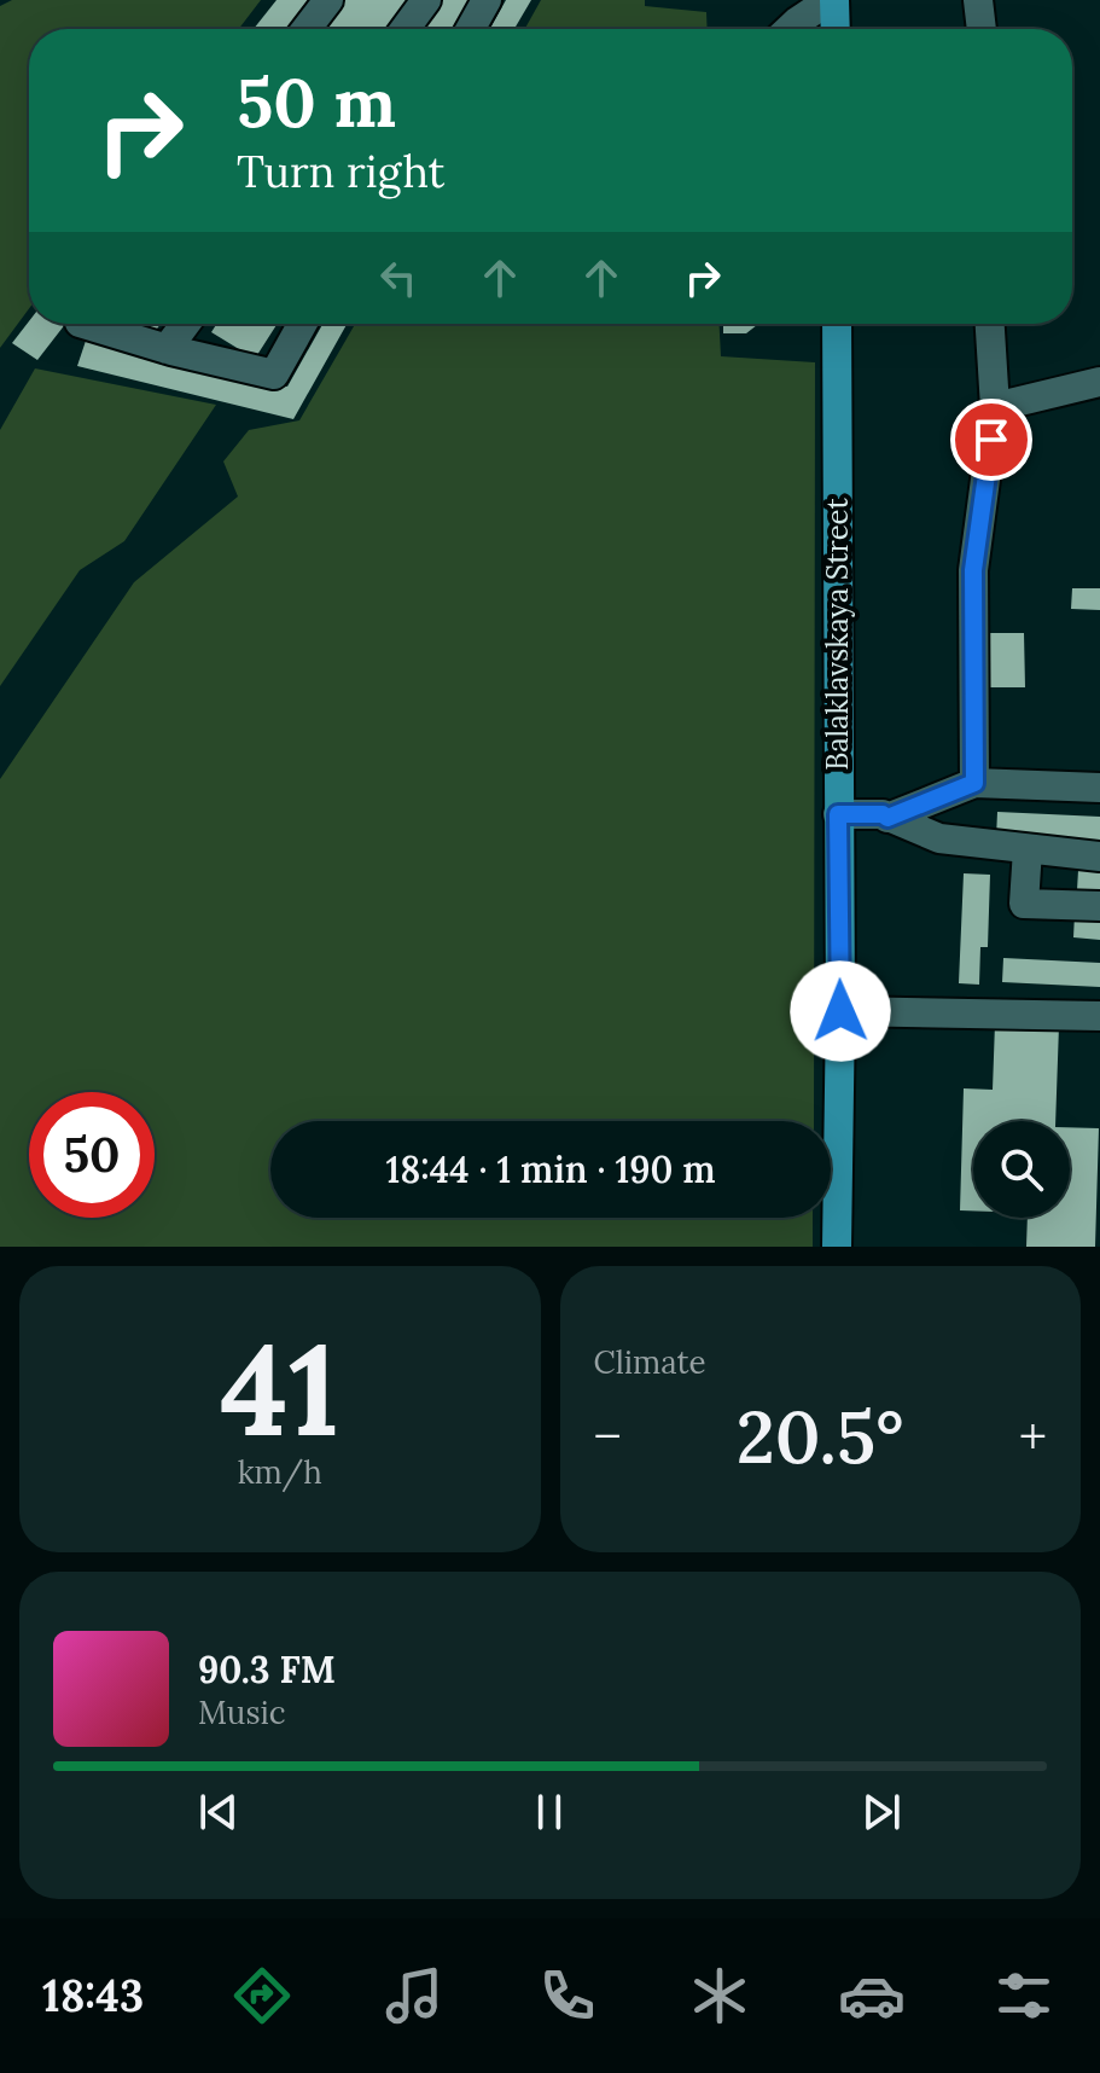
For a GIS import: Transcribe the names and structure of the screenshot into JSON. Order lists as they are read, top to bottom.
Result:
{
  "streets": {
    "main road": ["Balaklavskaya Street"]
  },
  "page": {
    "turn": ["50 m", "Turn right"],
    "limit": "50",
    "trip": "18:44 · 1 min · 190 m",
    "tile": [
      ["41", "km/h"],
      "Climate"
    ],
    "heat": ["−", "20.5°", "+"],
    "song": ["90.3 FM", "Music"],
    "tabs": "18:43"
  }
}
